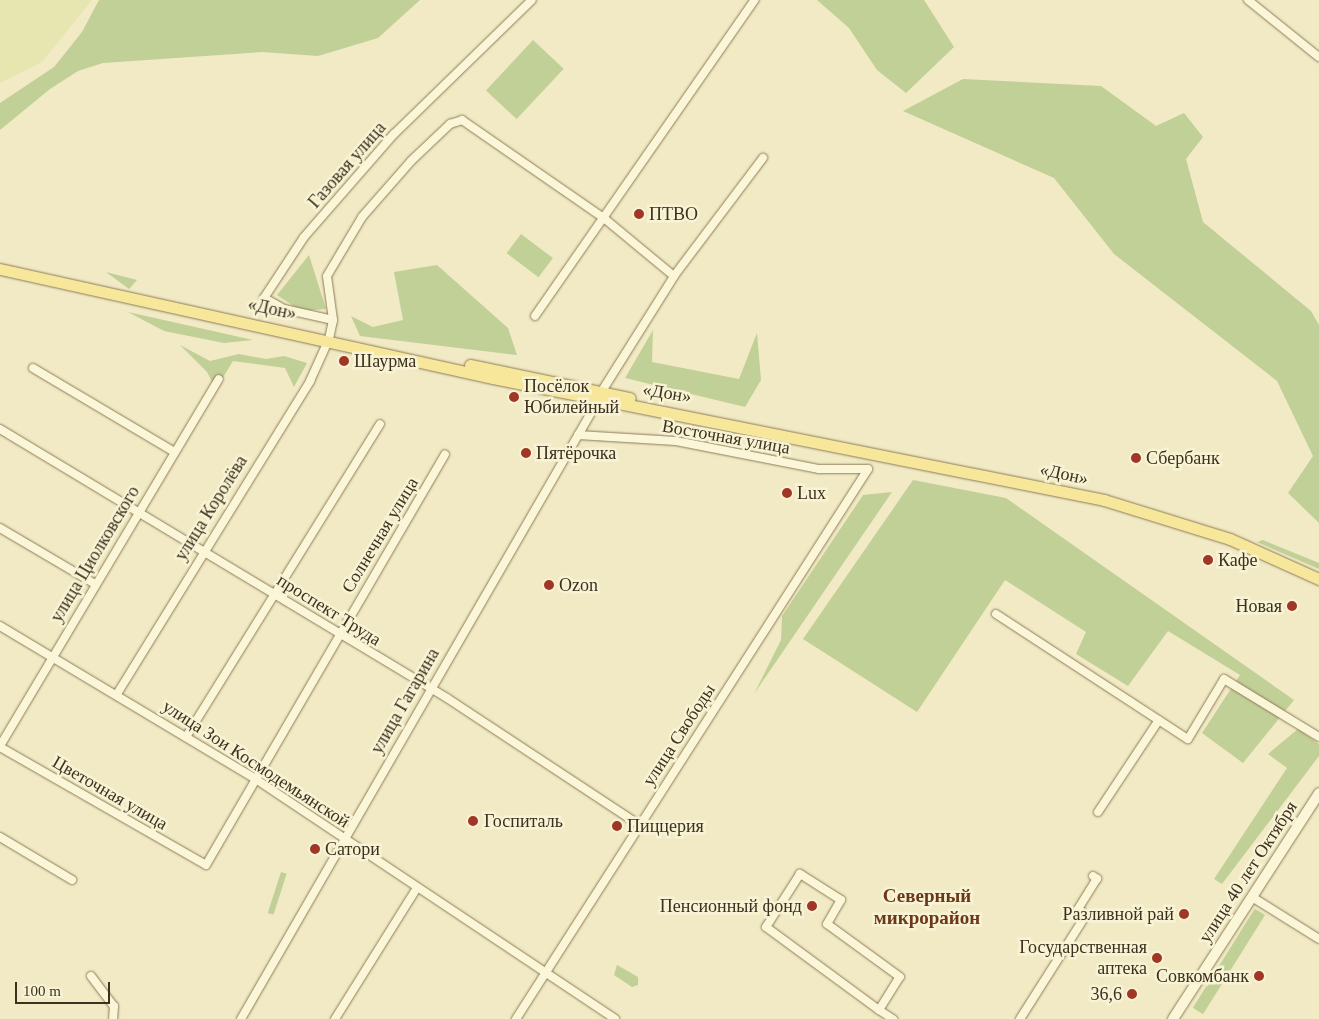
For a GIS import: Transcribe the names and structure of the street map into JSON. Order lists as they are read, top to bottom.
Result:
{
  "streets": {
    "main road": ["«Дон»"],
    "street": [
      "Газовая улица",
      "Восточная улица",
      "улица Королёва",
      "Солнечная улица",
      "улица Циолковского",
      "проспект Труда",
      "улица Гагарина",
      "улица Свободы",
      "улица Зои Космодемьянской",
      "Цветочная улица",
      "улица 40 лет Октября"
    ]
  },
  "crossings": [
    ["«Дон»", "улица Королёва"],
    ["«Дон»", "улица Гагарина"],
    ["Восточная улица", "улица Гагарина"],
    ["Восточная улица", "улица Свободы"],
    ["улица Королёва", "проспект Труда"],
    ["улица Королёва", "улица Зои Космодемьянской"],
    ["Солнечная улица", "проспект Труда"],
    ["Солнечная улица", "улица Зои Космодемьянской"],
    ["Солнечная улица", "Цветочная улица"],
    ["улица Циолковского", "проспект Труда"],
    ["улица Циолковского", "улица Зои Космодемьянской"],
    ["улица Циолковского", "Цветочная улица"],
    ["проспект Труда", "улица Гагарина"],
    ["проспект Труда", "улица Свободы"],
    ["улица Гагарина", "улица Зои Космодемьянской"],
    ["улица Свободы", "улица Зои Космодемьянской"]
  ],
  "districts": ["Северный микрорайон"],
  "places": [
    "ПТВО",
    "Шаурма",
    "Посёлок Юбилейный",
    "Пятёрочка",
    "Сбербанк",
    "Lux",
    "Кафе",
    "Ozon",
    "Новая",
    "Госпиталь",
    "Пиццерия",
    "Сатори",
    "Пенсионный фонд",
    "Разливной рай",
    "Государственная аптека",
    "Совкомбанк",
    "36,6"
  ],
  "scale_bar": "100 m"
}
